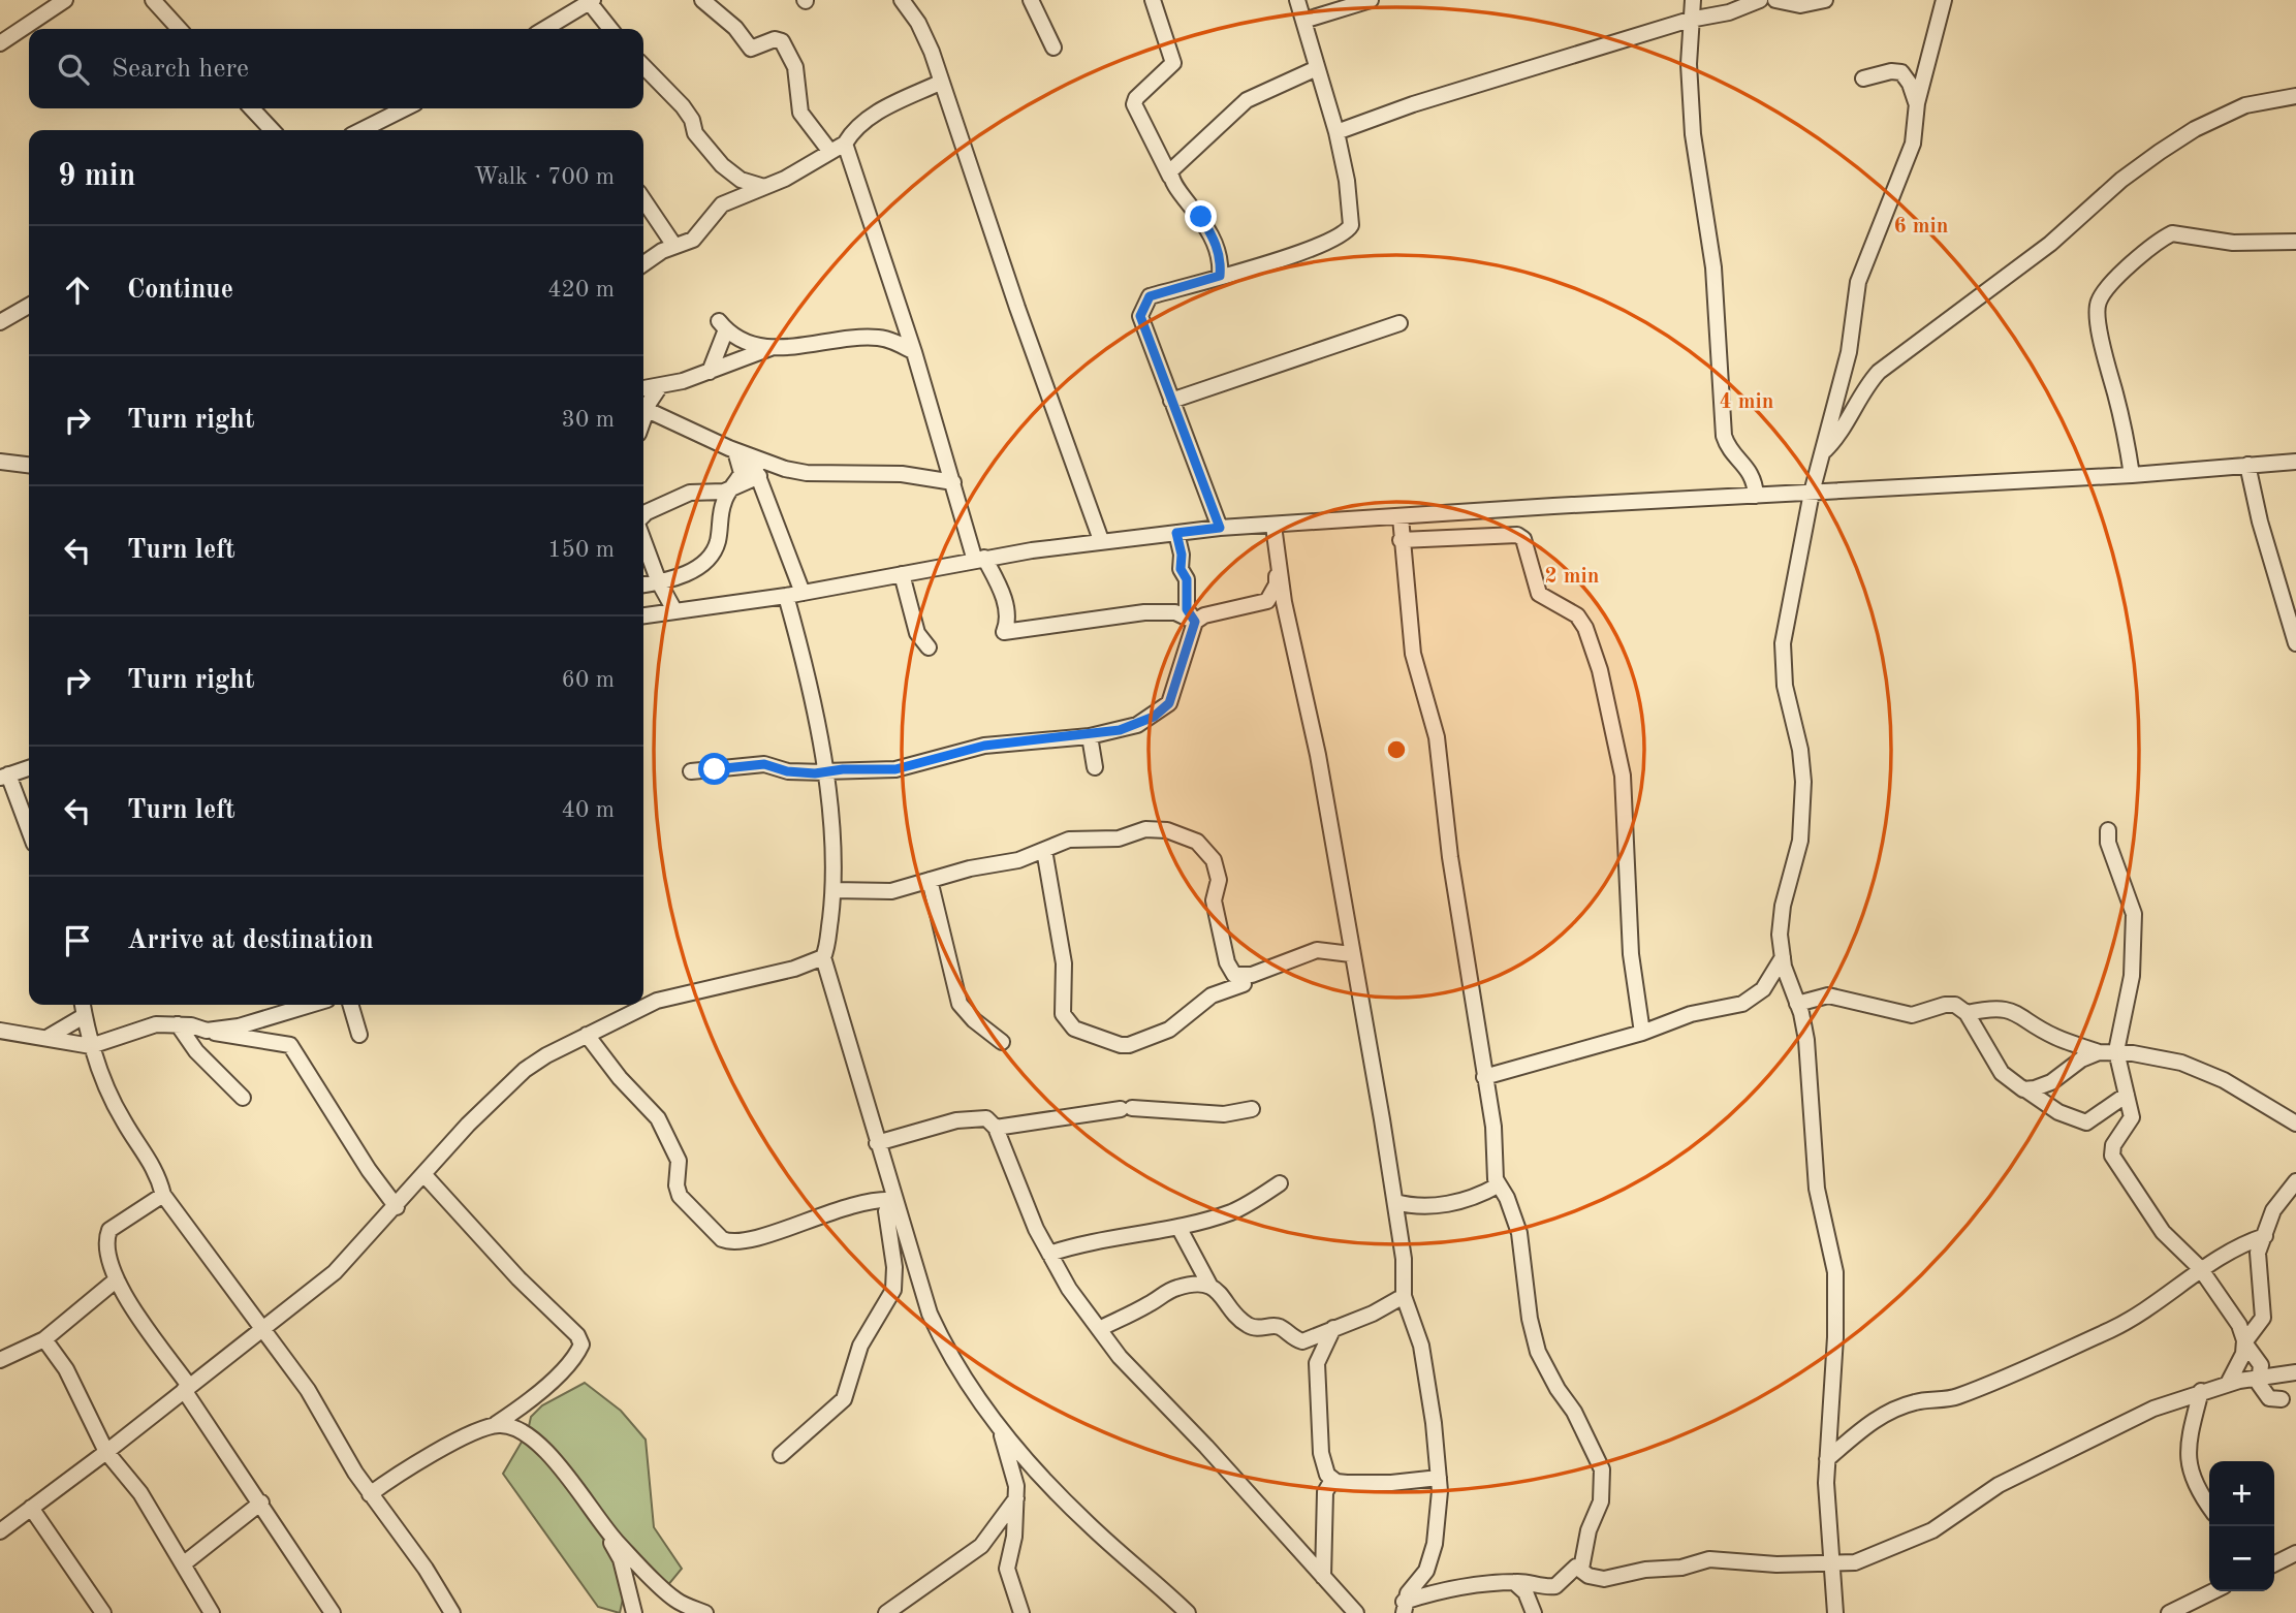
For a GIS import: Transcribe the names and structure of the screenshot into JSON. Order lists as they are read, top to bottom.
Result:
{
  "page": {
    "search": "Search here",
    "heading": ["9 min", "Walk · 700 m"],
    "list": [
      ["Continue", "420 m"],
      ["Turn right", "30 m"],
      ["Turn left", "150 m"],
      ["Turn right", "60 m"],
      ["Turn left", "40 m"],
      "Arrive at destination"
    ],
    "map_buttons": ["+", "−"]
  },
  "rings": ["6 min", "4 min", "2 min"]
}
